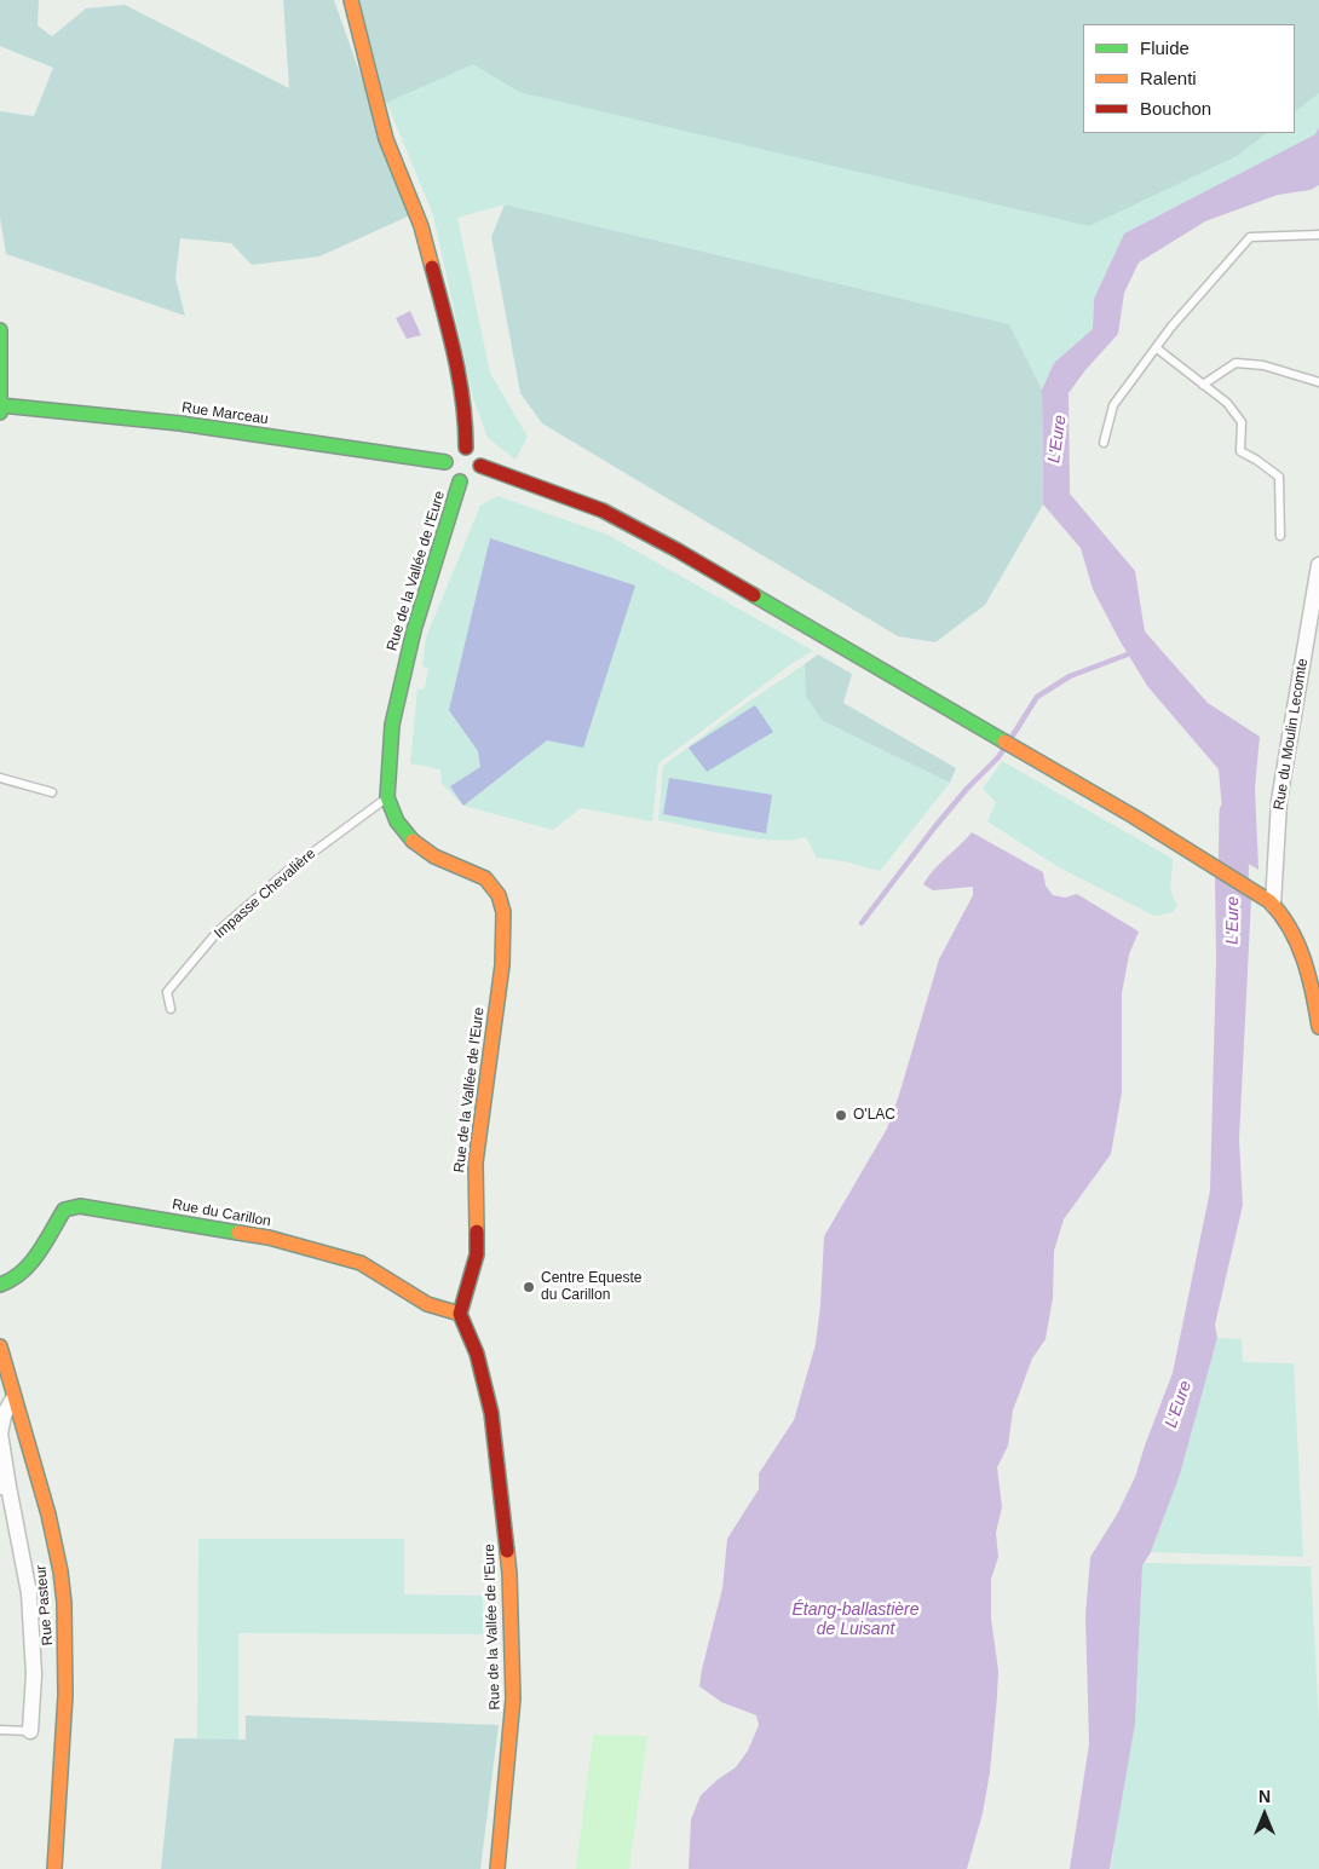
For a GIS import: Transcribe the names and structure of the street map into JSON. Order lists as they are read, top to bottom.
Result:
{
  "streets": {
    "street": [
      "Rue Marceau",
      "Rue de la Vallée de l'Eure",
      "Rue du Moulin Lecomte",
      "Rue du Carillon",
      "Rue Pasteur"
    ],
    "lane": ["Impasse Chevalière"]
  },
  "crossings": [
    ["Rue Marceau", "Rue de la Vallée de l'Eure"],
    ["Rue de la Vallée de l'Eure", "Impasse Chevalière"],
    ["Rue de la Vallée de l'Eure", "Rue du Carillon"]
  ],
  "water": ["L'Eure", "Étang-ballastière de Luisant"],
  "places": ["O'LAC", "Centre Equeste du Carillon"],
  "legend": ["Fluide", "Ralenti", "Bouchon"],
  "north": "top"
}
